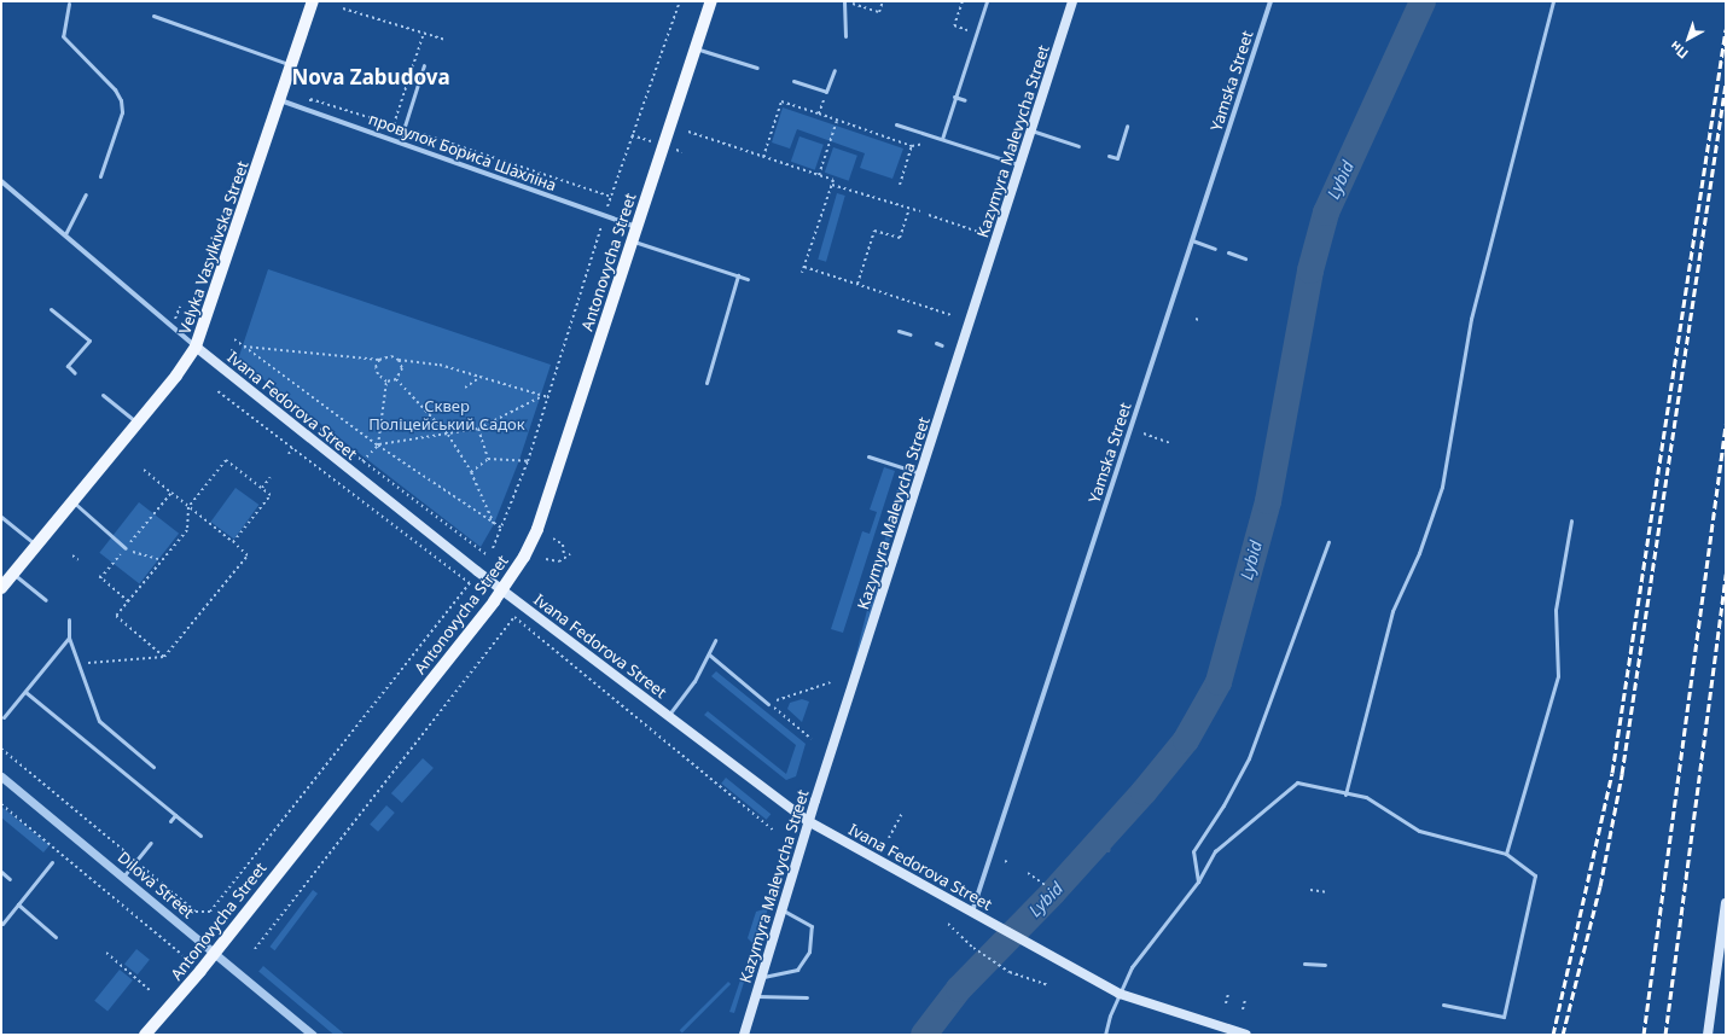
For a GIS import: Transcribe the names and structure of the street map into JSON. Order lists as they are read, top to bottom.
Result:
{
  "streets": {
    "main road": [
      "Kazymyra Malevycha Street",
      "Velyka Vasylkivska Street",
      "Antonovycha Street",
      "Ivana Fedorova Street"
    ],
    "street": ["Yamska Street", "провулок Бориса Шахліна", "Dilova Street"]
  },
  "crossings": [
    ["Yamska Street", "Ivana Fedorova Street"],
    ["Kazymyra Malevycha Street", "Ivana Fedorova Street"],
    ["провулок Бориса Шахліна", "Velyka Vasylkivska Street"],
    ["провулок Бориса Шахліна", "Antonovycha Street"],
    ["Velyka Vasylkivska Street", "Ivana Fedorova Street"],
    ["Antonovycha Street", "Ivana Fedorova Street"],
    ["Antonovycha Street", "Dilova Street"]
  ],
  "districts": ["Nova Zabudova"],
  "water": ["Lybid"],
  "parks": ["Сквер Поліцейський Садок"],
  "north": "bottom left"
}
